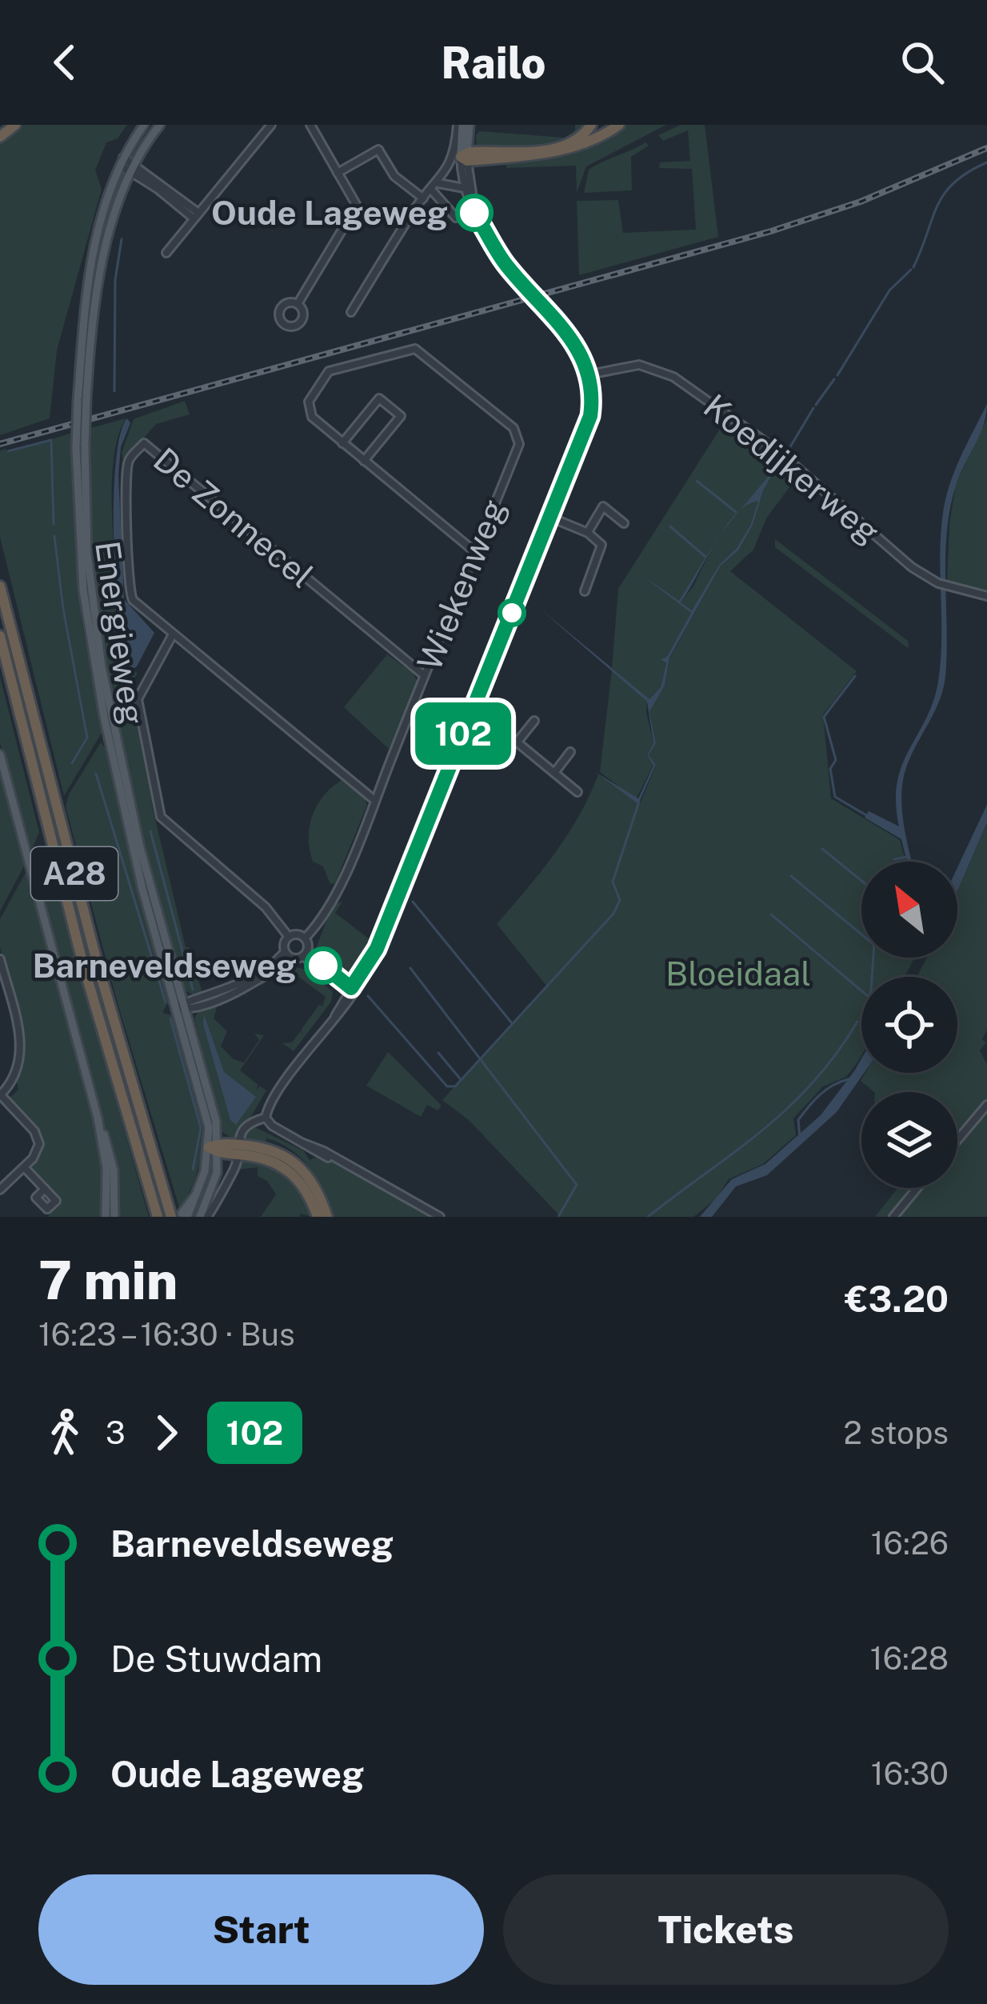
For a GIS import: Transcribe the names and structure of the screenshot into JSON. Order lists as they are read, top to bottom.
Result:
{
  "streets": {
    "highway": ["A28"],
    "main road": ["Energieweg"],
    "street": ["Koedijkerweg", "De Zonnecel", "Wiekenweg"]
  },
  "crossings": [
    ["De Zonnecel", "Wiekenweg"]
  ],
  "parks": ["Bloeidaal"],
  "places": ["Oude Lageweg", "Barneveldseweg"],
  "lines": ["bus line 102"],
  "north": "top left",
  "page": {
    "header": "Railo",
    "on_map": "102",
    "heading": ["7 min", "16:23 – 16:30 · Bus", "€3.20"],
    "legs": ["3", "102", "2 stops"],
    "list": [
      {
        "name": "Barneveldseweg",
        "value": "16:26"
      },
      {
        "name": "De Stuwdam",
        "value": "16:28"
      },
      {
        "name": "Oude Lageweg",
        "value": "16:30"
      }
    ],
    "buttons": ["Start", "Tickets"]
  }
}
